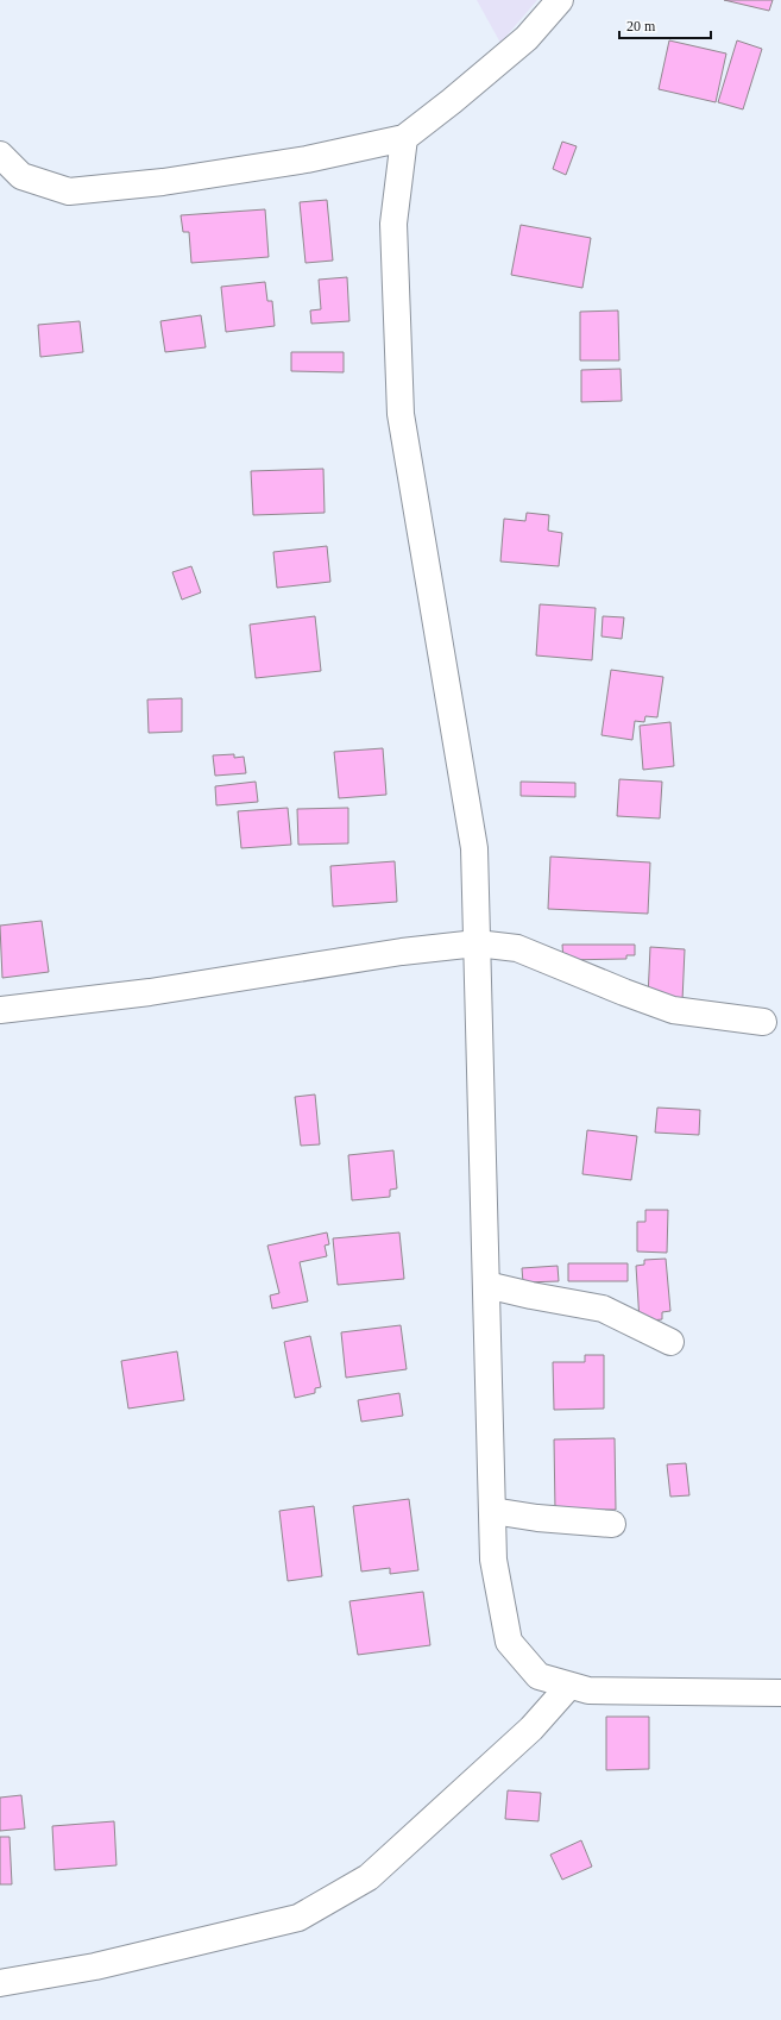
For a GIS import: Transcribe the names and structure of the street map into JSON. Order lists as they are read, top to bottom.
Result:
{
  "scale_bar": "20 m"
}
